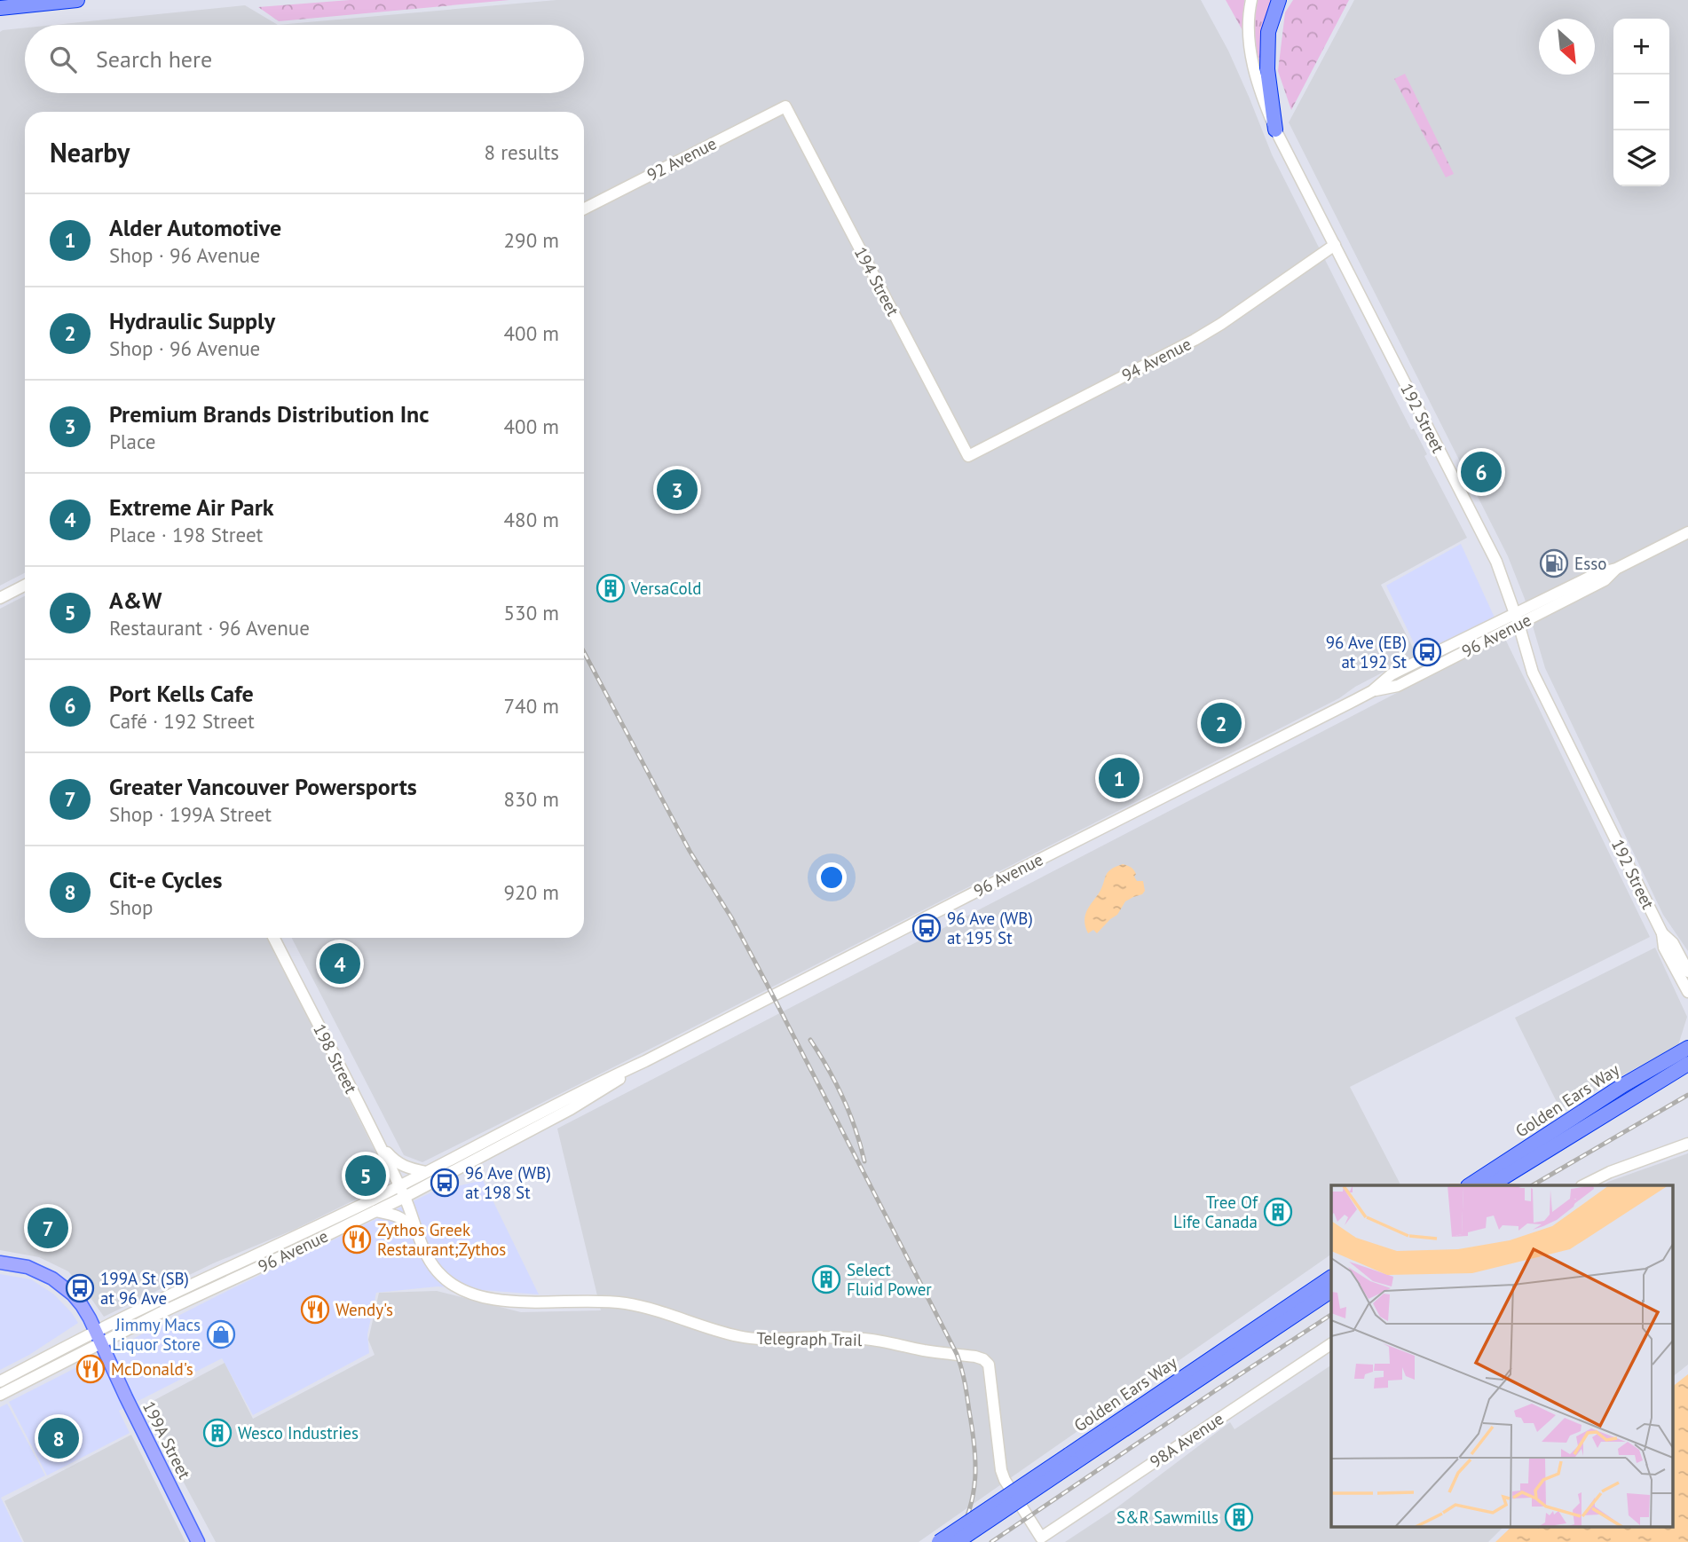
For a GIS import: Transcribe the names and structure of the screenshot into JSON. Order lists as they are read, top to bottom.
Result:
{
  "streets": {
    "highway": ["Golden Ears Way"],
    "main road": [
      "92 Avenue",
      "194 Street",
      "94 Avenue",
      "192 Street",
      "96 Avenue",
      "198 Street",
      "Telegraph Trail",
      "199A Street",
      "98A Avenue"
    ]
  },
  "crossings": [
    ["92 Avenue", "194 Street"],
    ["194 Street", "94 Avenue"],
    ["94 Avenue", "192 Street"],
    ["192 Street", "96 Avenue"],
    ["96 Avenue", "198 Street"],
    ["96 Avenue", "Telegraph Trail"],
    ["96 Avenue", "199A Street"],
    ["198 Street", "Telegraph Trail"],
    ["Telegraph Trail", "98A Avenue"]
  ],
  "places": {
    "fuel station": ["Esso"],
    "building": [
      "VersaCold",
      "Tree Of Life Canada",
      "Select Fluid Power",
      "Wesco Industries",
      "S&R Sawmills"
    ],
    "bus stop": [
      "96 Ave (EB) at 192 St",
      "96 Ave (WB) at 195 St",
      "96 Ave (WB) at 198 St",
      "199A St (SB) at 96 Ave"
    ],
    "restaurant": ["Zythos Greek Restaurant;Zythos", "Wendy's", "McDonald's"],
    "shop": ["Jimmy Macs Liquor Store"]
  },
  "north": "bottom right",
  "page": {
    "map_buttons": ["+", "−"],
    "search": "Search here",
    "heading": ["Nearby", "8 results"],
    "list": [
      {
        "mark": "1",
        "name": "Alder Automotive",
        "note": "Shop · 96 Avenue",
        "value": "290 m"
      },
      {
        "mark": "2",
        "name": "Hydraulic Supply",
        "note": "Shop · 96 Avenue",
        "value": "400 m"
      },
      {
        "mark": "3",
        "name": "Premium Brands Distribution Inc",
        "note": "Place",
        "value": "400 m"
      },
      {
        "mark": "4",
        "name": "Extreme Air Park",
        "note": "Place · 198 Street",
        "value": "480 m"
      },
      {
        "mark": "5",
        "name": "A&W",
        "note": "Restaurant · 96 Avenue",
        "value": "530 m"
      },
      {
        "mark": "6",
        "name": "Port Kells Cafe",
        "note": "Café · 192 Street",
        "value": "740 m"
      },
      {
        "mark": "7",
        "name": "Greater Vancouver Powersports",
        "note": "Shop · 199A Street",
        "value": "830 m"
      },
      {
        "mark": "8",
        "name": "Cit-e Cycles",
        "note": "Shop",
        "value": "920 m"
      }
    ],
    "pins": [
      "6",
      "3",
      "2",
      "1",
      "4",
      "5",
      "7",
      "8"
    ]
  }
}
